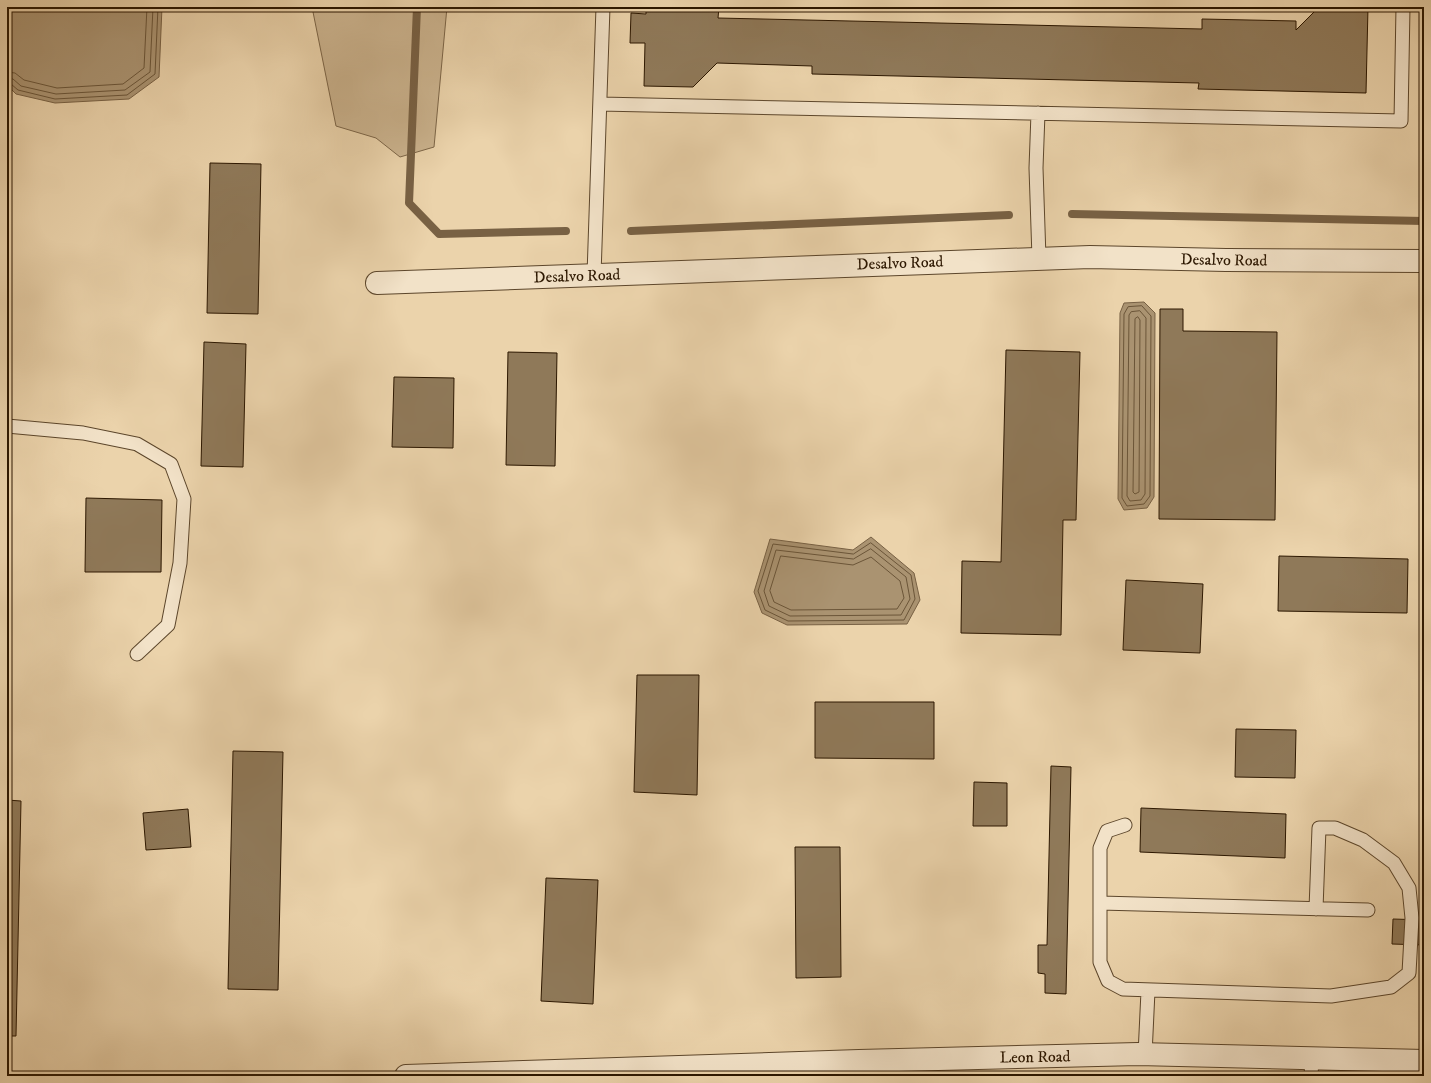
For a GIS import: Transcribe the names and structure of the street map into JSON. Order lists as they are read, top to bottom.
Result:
{
  "streets": {
    "street": ["Desalvo Road", "Leon Road"]
  }
}
